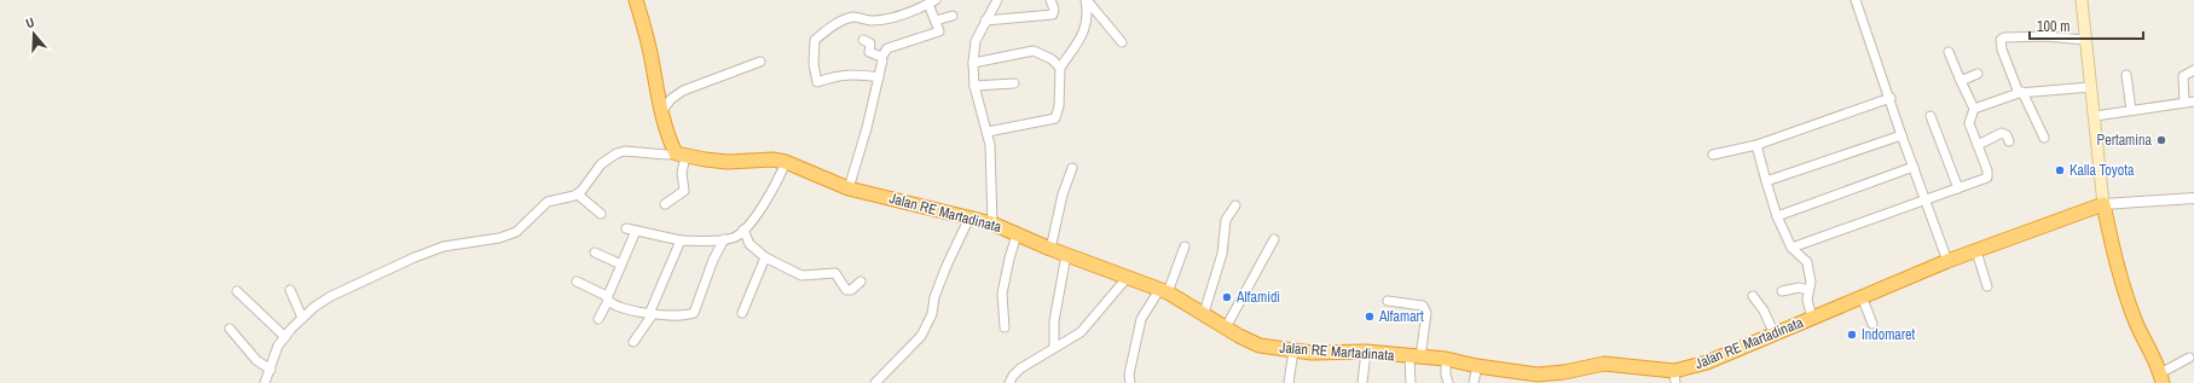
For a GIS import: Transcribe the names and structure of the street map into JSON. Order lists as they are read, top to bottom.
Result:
{
  "streets": {
    "highway": ["Jalan RE Martadinata"]
  },
  "places": [
    "Pertamina",
    "Kalla Toyota",
    "Alfamidi",
    "Alfamart",
    "Indomaret"
  ],
  "scale_bar": "100 m",
  "north": "top"
}
